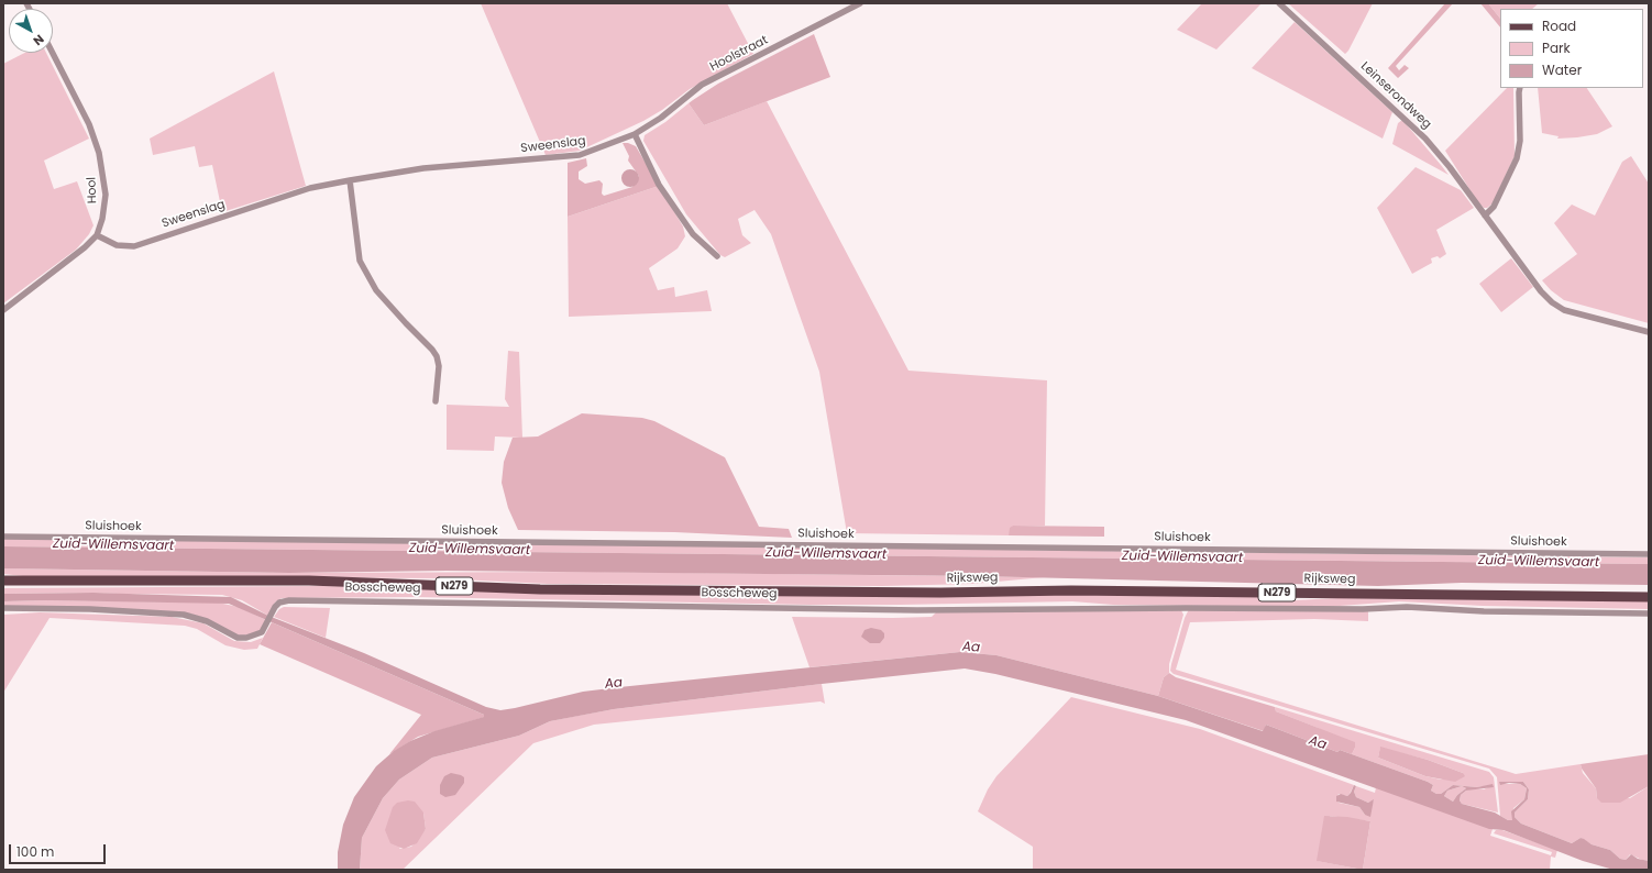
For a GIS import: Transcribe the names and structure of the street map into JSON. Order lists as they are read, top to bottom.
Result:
{
  "streets": {
    "main road": ["Rijksweg", "N279", "Bosscheweg"],
    "street": [
      "Hoolstraat",
      "Leinserondweg",
      "Sweenslag",
      "Hool",
      "Sluishoek"
    ]
  },
  "crossings": [
    ["Hoolstraat", "Sweenslag"],
    ["Sweenslag", "Hool"],
    ["Rijksweg", "Bosscheweg"]
  ],
  "water": ["Zuid-Willemsvaart", "Aa"],
  "legend": ["Road", "Park", "Water"],
  "scale_bar": "100 m",
  "north": "bottom right"
}
